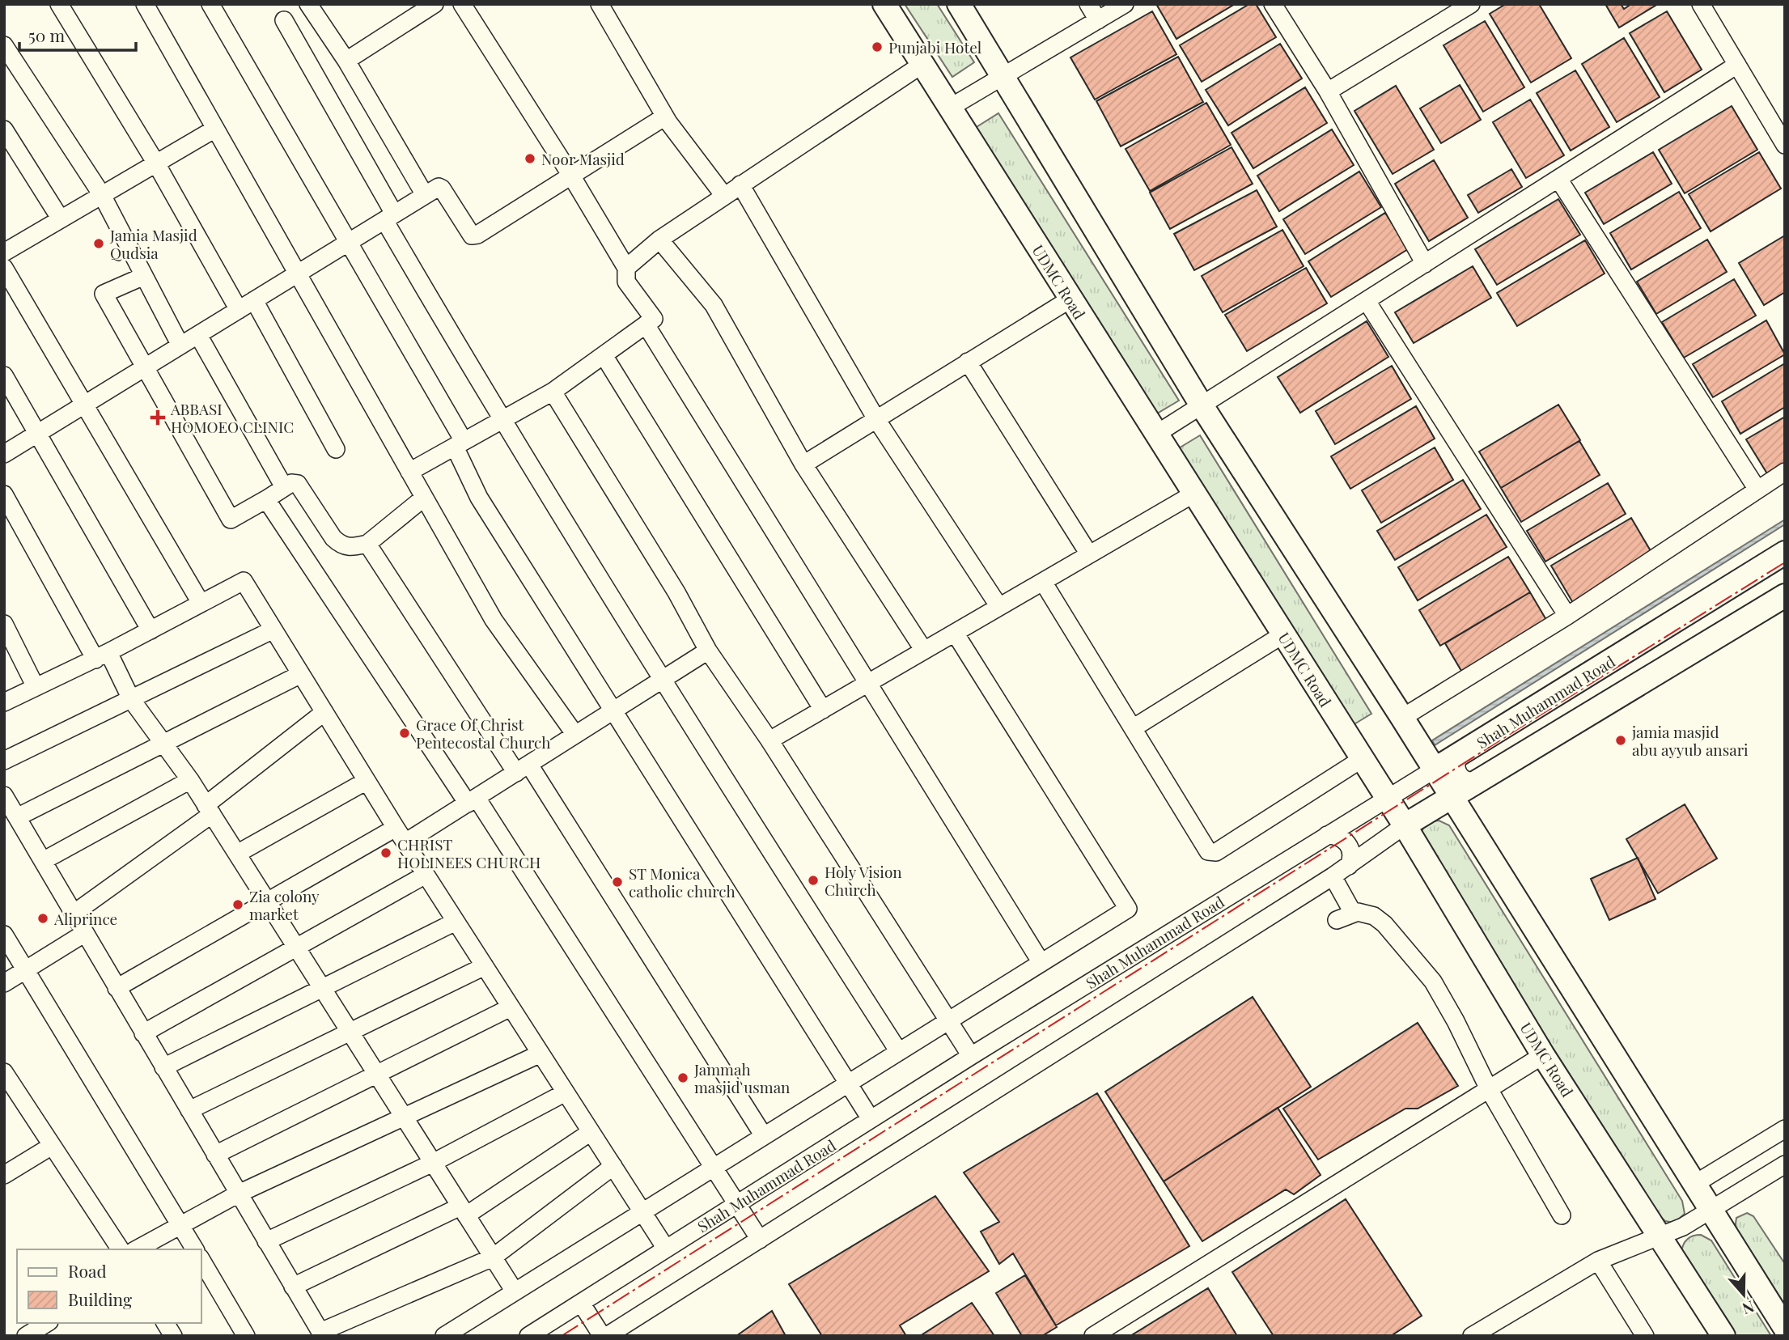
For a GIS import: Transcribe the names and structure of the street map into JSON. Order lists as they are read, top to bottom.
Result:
{
  "streets": {
    "main road": ["UDMC Road", "Shah Muhammad Road"]
  },
  "crossings": [
    ["UDMC Road", "Shah Muhammad Road"]
  ],
  "places": {
    "other": [
      "Punjabi Hotel",
      "Noor Masjid",
      "Jamia Masjid Qudsia",
      "Grace Of Christ Pentecostal Church",
      "jamia masjid abu ayyub ansari",
      "CHRIST HOLINEES CHURCH",
      "Holy Vision Church",
      "ST Monica catholic church",
      "Zia colony market",
      "Aliprince",
      "Jammah masjid usman"
    ],
    "health": ["ABBASI HOMOEO CLINIC"]
  },
  "legend": ["Road", "Building"],
  "scale_bar": "50 m",
  "north": "bottom"
}
